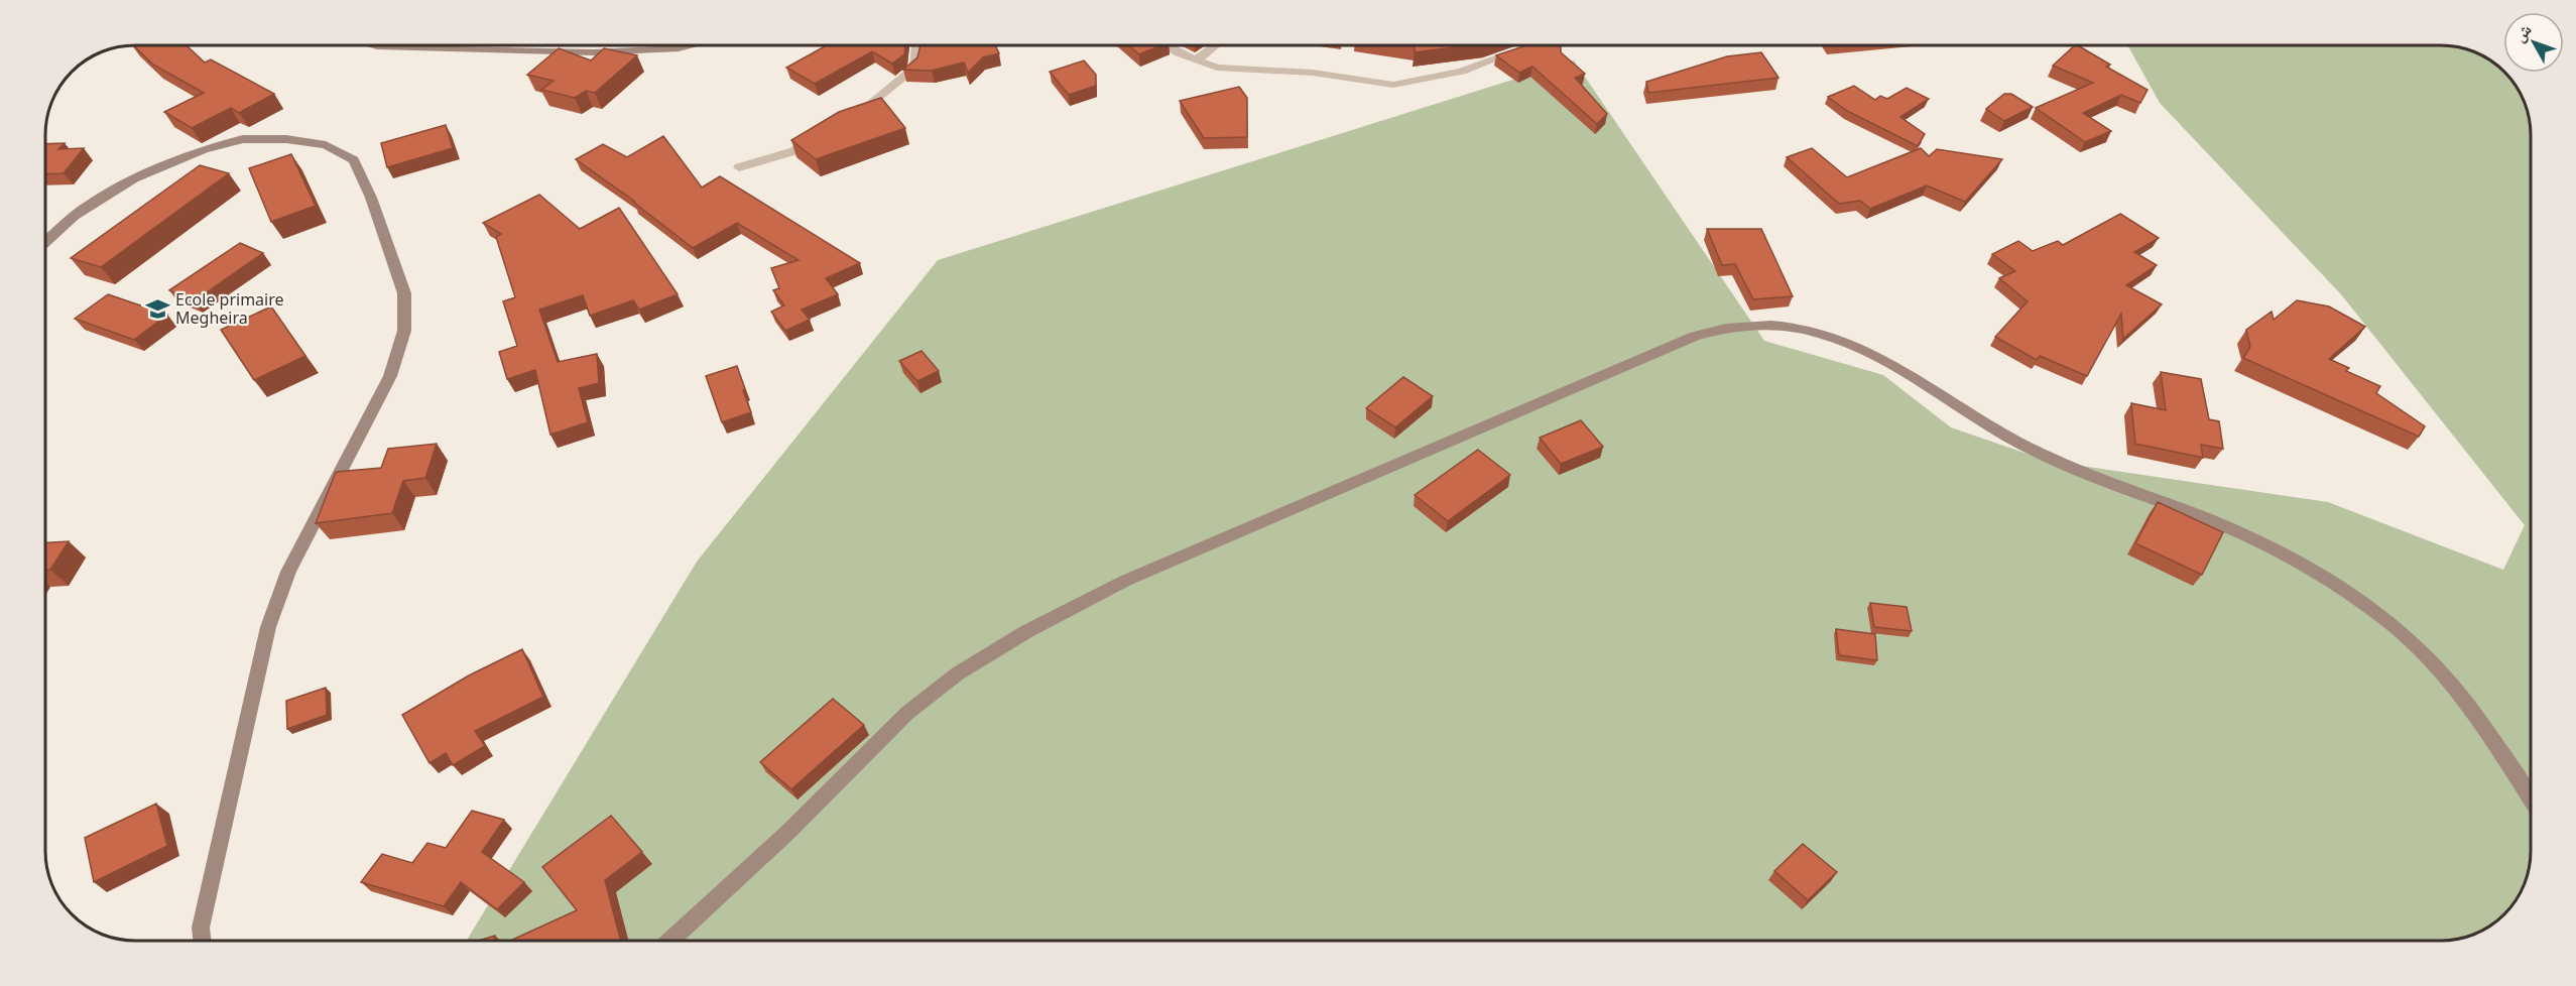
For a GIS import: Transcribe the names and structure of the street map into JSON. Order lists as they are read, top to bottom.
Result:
{
  "places": {
    "school or university": ["Ecole primaire Megheira"]
  },
  "north": "top left"
}
